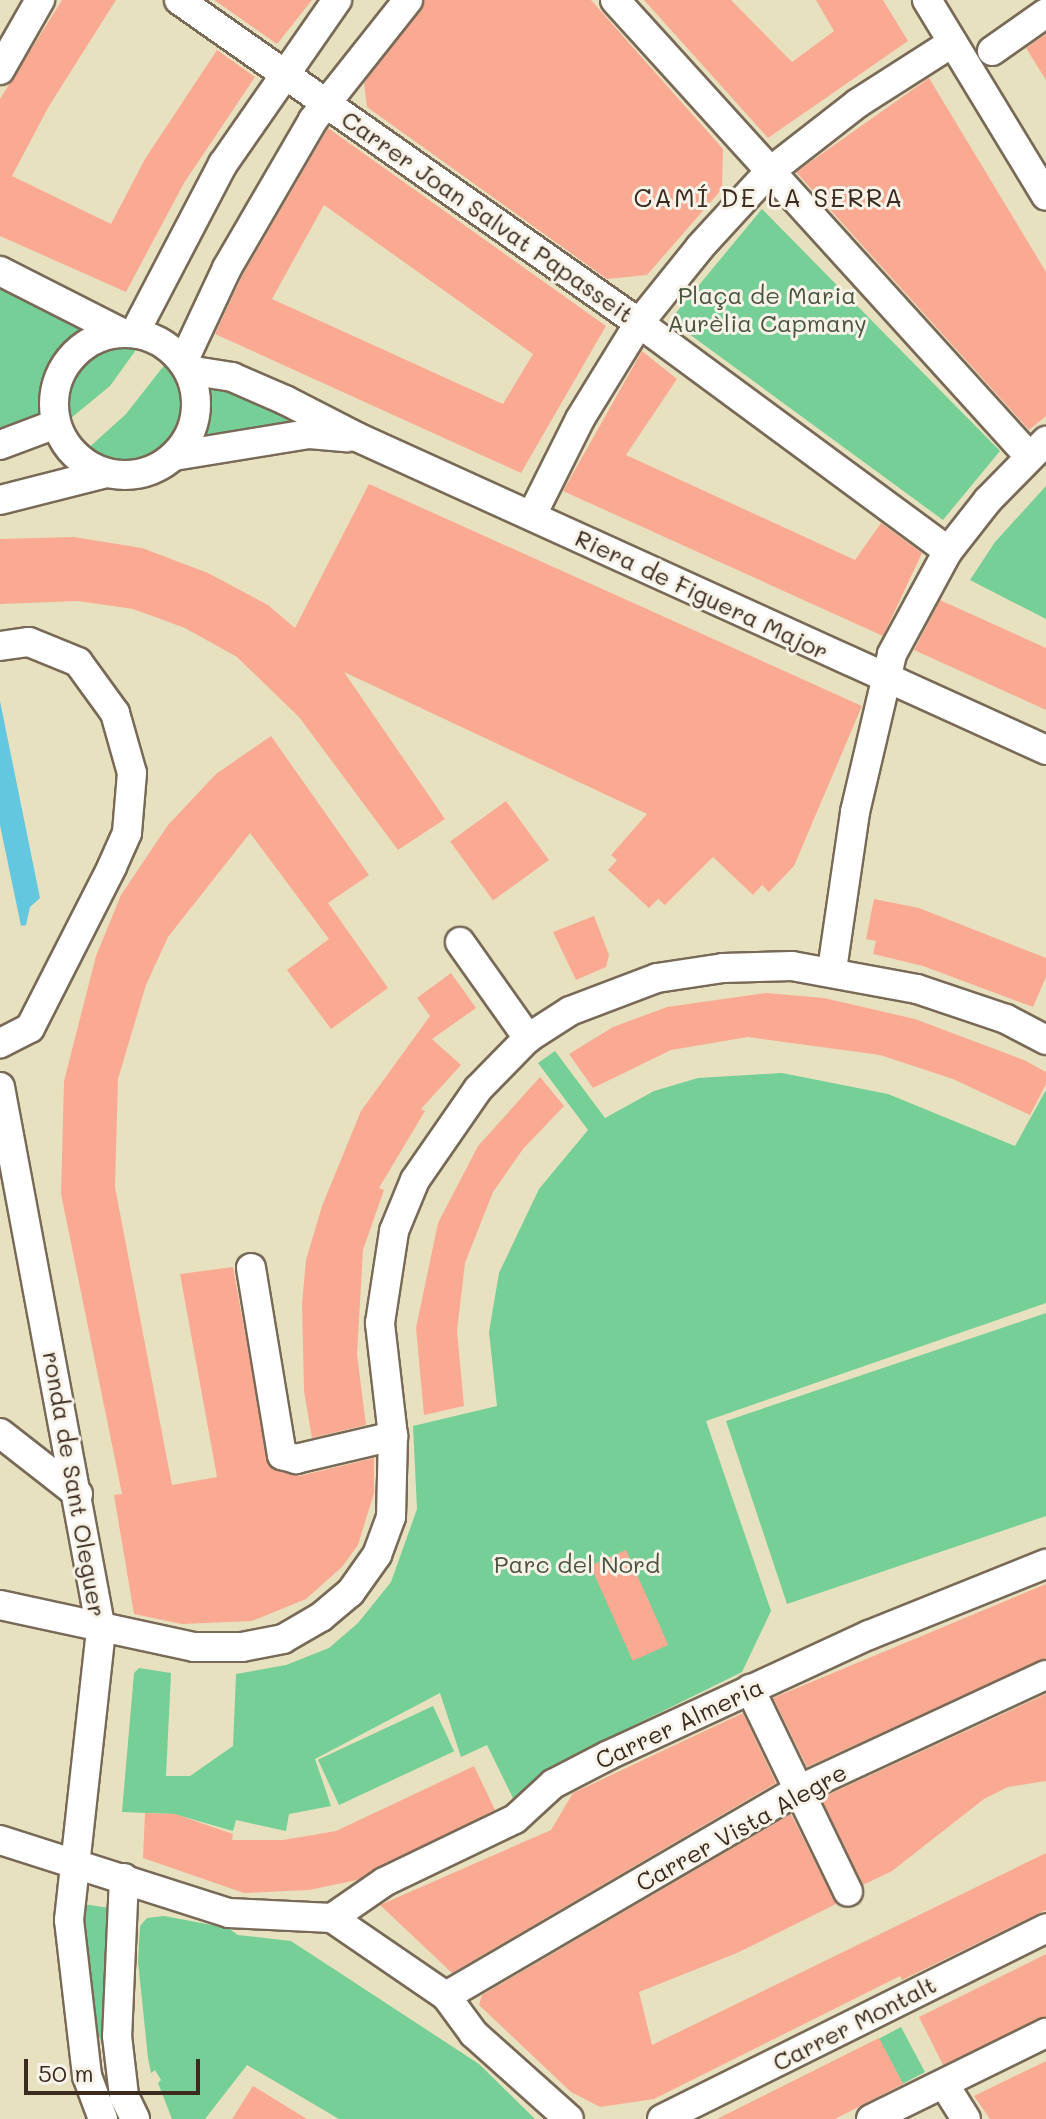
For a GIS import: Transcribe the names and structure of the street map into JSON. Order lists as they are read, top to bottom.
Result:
{
  "streets": {
    "street": [
      "Carrer Joan Salvat Papasseit",
      "Riera de Figuera Major",
      "ronda de Sant Oleguer",
      "Carrer Almeria",
      "Carrer Vista Alegre",
      "Carrer Montalt"
    ]
  },
  "districts": ["CAMÍ DE LA SERRA"],
  "parks": ["Plaça de Maria Aurèlia Capmany", "Parc del Nord"],
  "scale_bar": "50 m"
}
